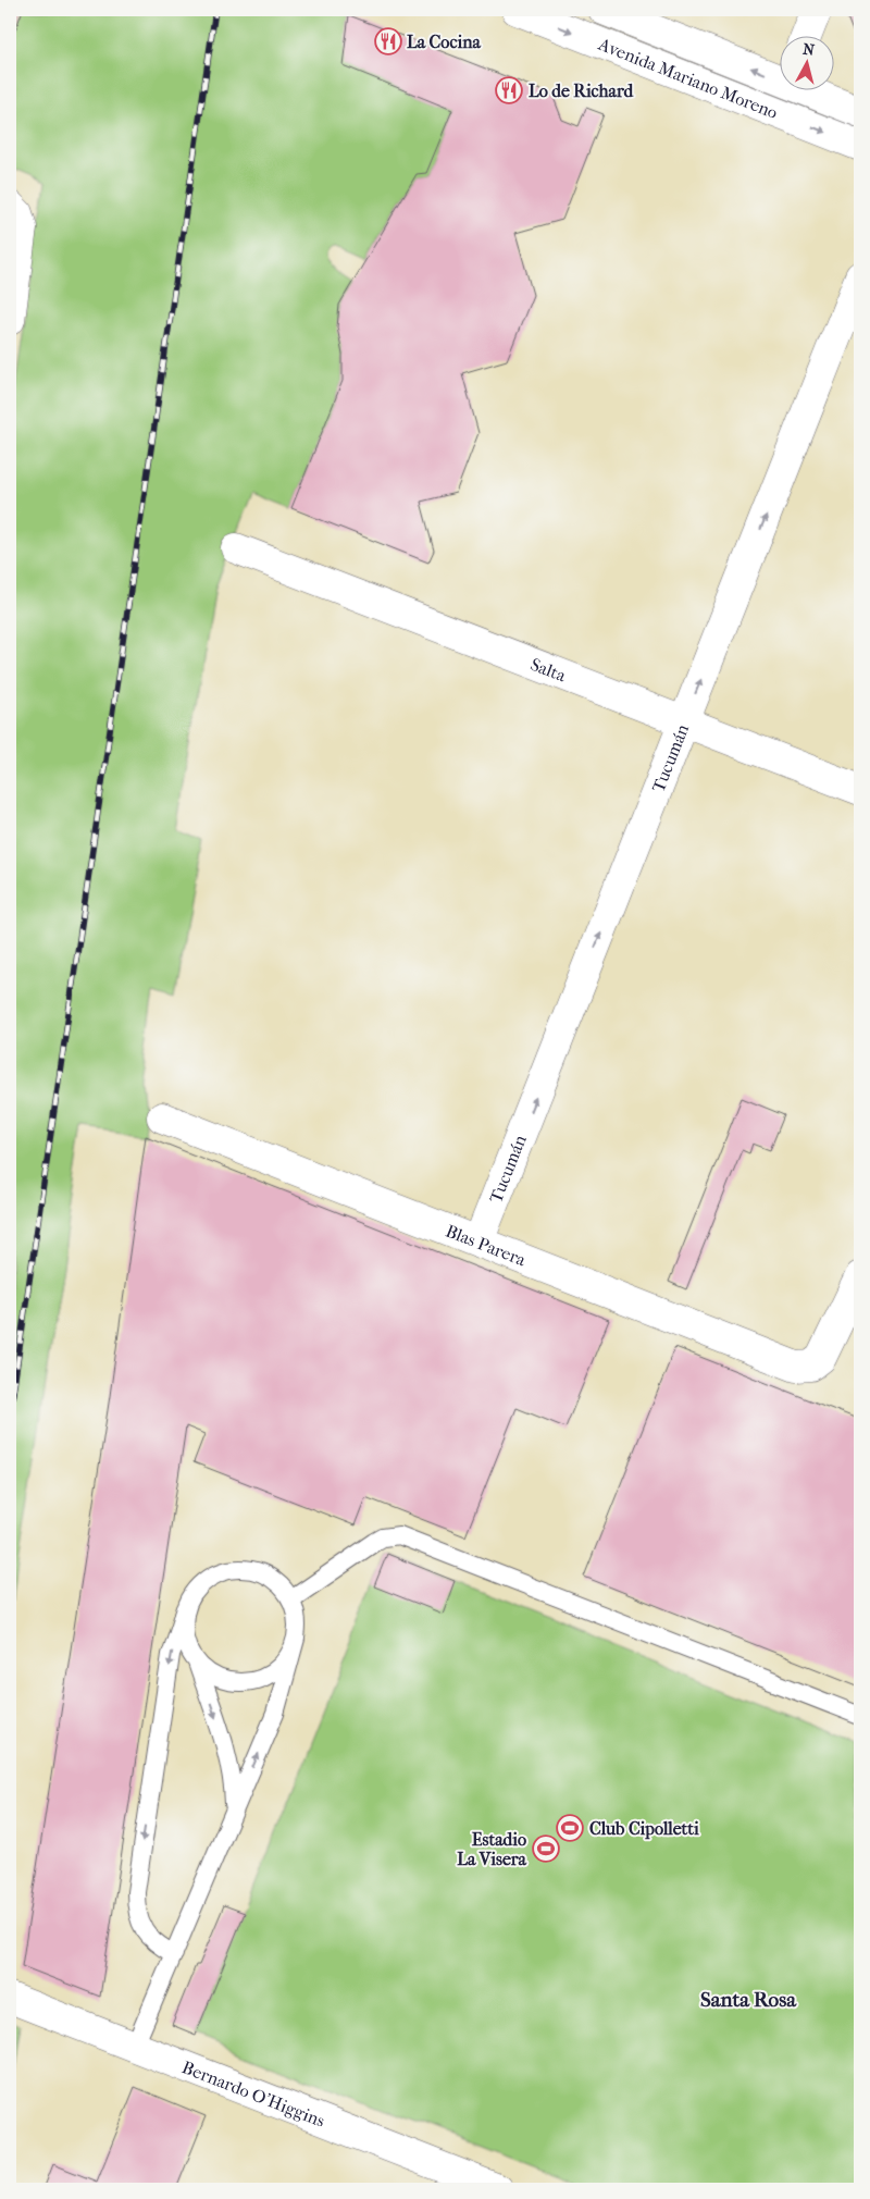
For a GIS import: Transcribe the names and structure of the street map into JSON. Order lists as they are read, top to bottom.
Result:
{
  "streets": {
    "street": [
      "Avenida Mariano Moreno",
      "Salta",
      "Tucumán",
      "Blas Parera",
      "Bernardo O'Higgins"
    ]
  },
  "crossings": [
    ["Salta", "Tucumán"],
    ["Tucumán", "Blas Parera"]
  ],
  "one_way": ["Tucumán"],
  "districts": ["Santa Rosa"],
  "places": {
    "restaurant": ["La Cocina", "Lo de Richard"],
    "sports": ["Club Cipolletti", "Estadio La Visera"]
  },
  "north": "top"
}
